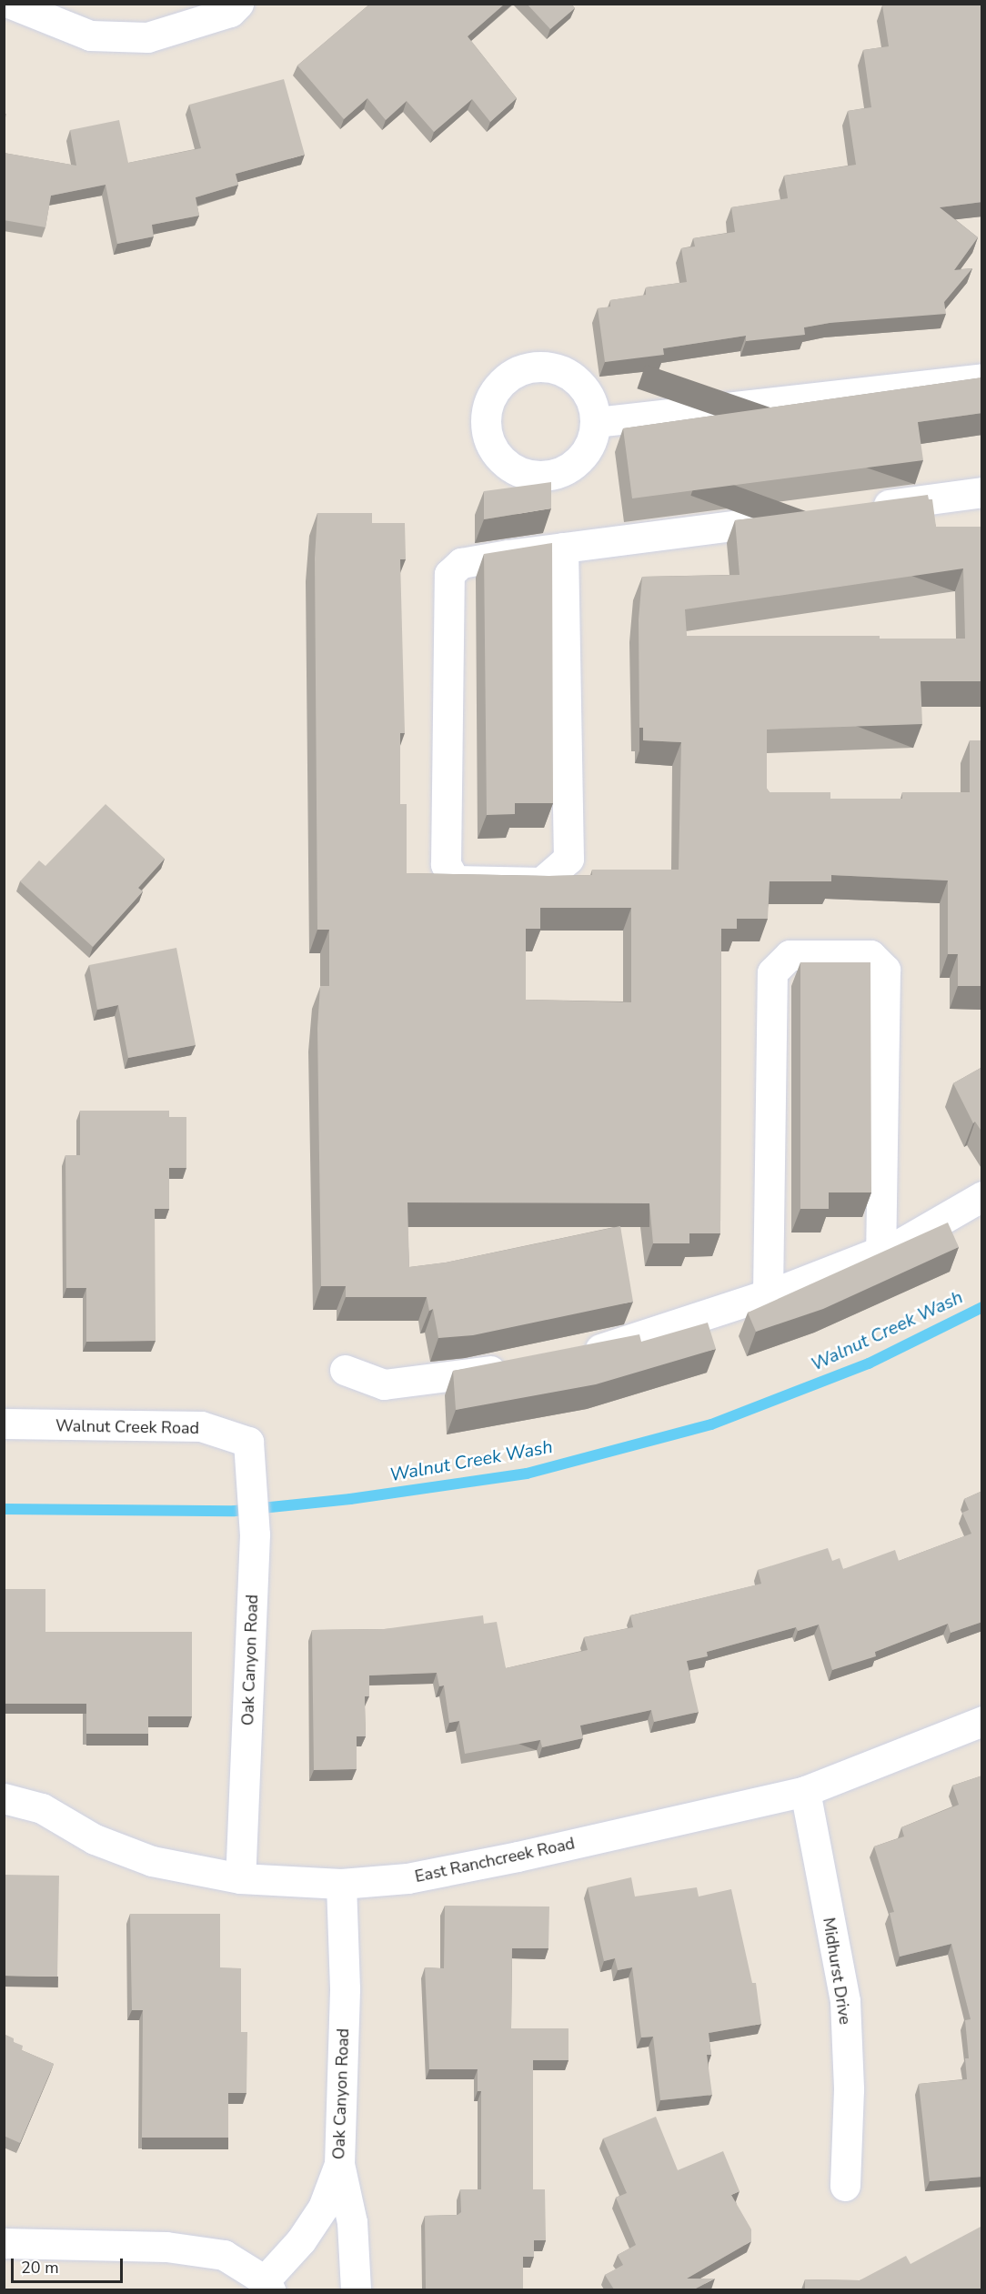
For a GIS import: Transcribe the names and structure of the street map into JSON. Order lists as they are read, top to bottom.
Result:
{
  "streets": {
    "street": [
      "Walnut Creek Road",
      "Oak Canyon Road",
      "East Ranchcreek Road",
      "Midhurst Drive"
    ]
  },
  "crossings": [
    ["Walnut Creek Road", "Oak Canyon Road"],
    ["Oak Canyon Road", "East Ranchcreek Road"],
    ["East Ranchcreek Road", "Midhurst Drive"]
  ],
  "water": ["Walnut Creek Wash"],
  "scale_bar": "20 m"
}
